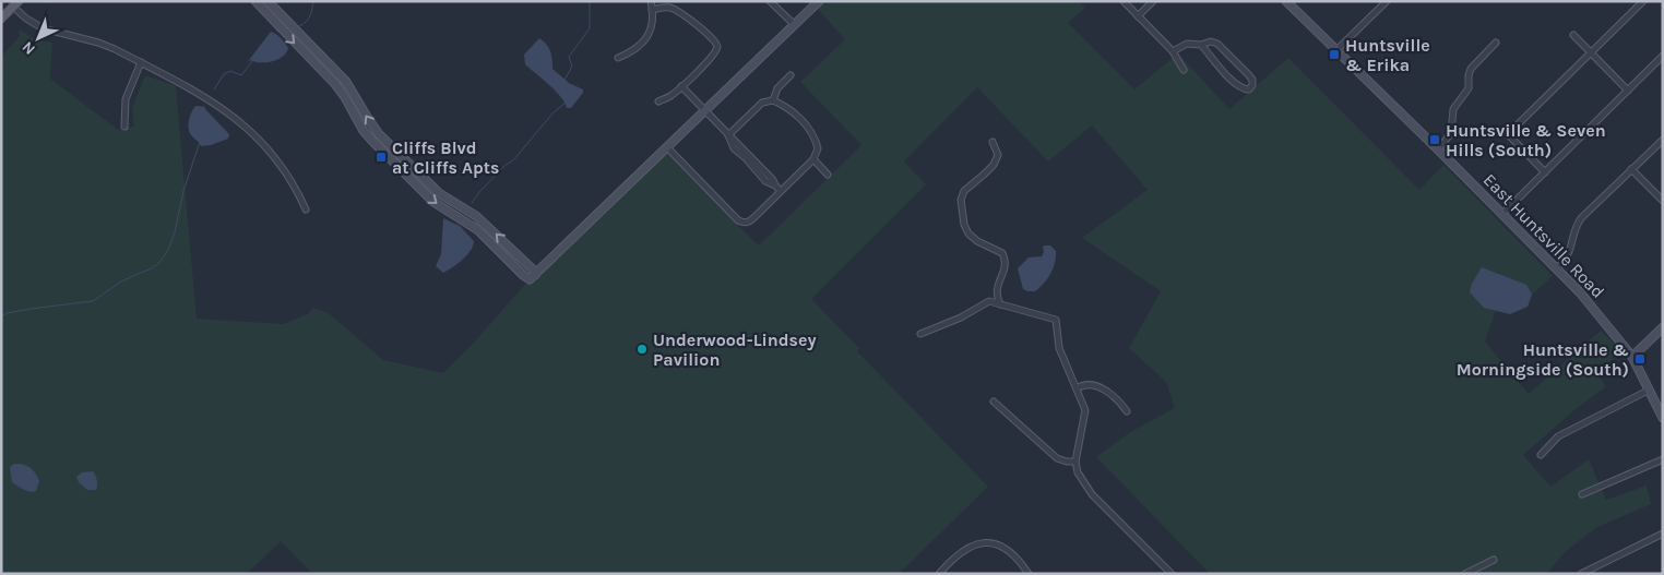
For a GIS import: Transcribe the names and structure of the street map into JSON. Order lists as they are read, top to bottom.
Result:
{
  "streets": {
    "street": ["East Huntsville Road"]
  },
  "places": {
    "transit": [
      "Huntsville & Erika",
      "Huntsville & Seven Hills (South)",
      "Cliffs Blvd at Cliffs Apts",
      "Huntsville & Morningside (South)"
    ],
    "other": ["Underwood-Lindsey Pavilion"]
  },
  "north": "bottom left"
}
